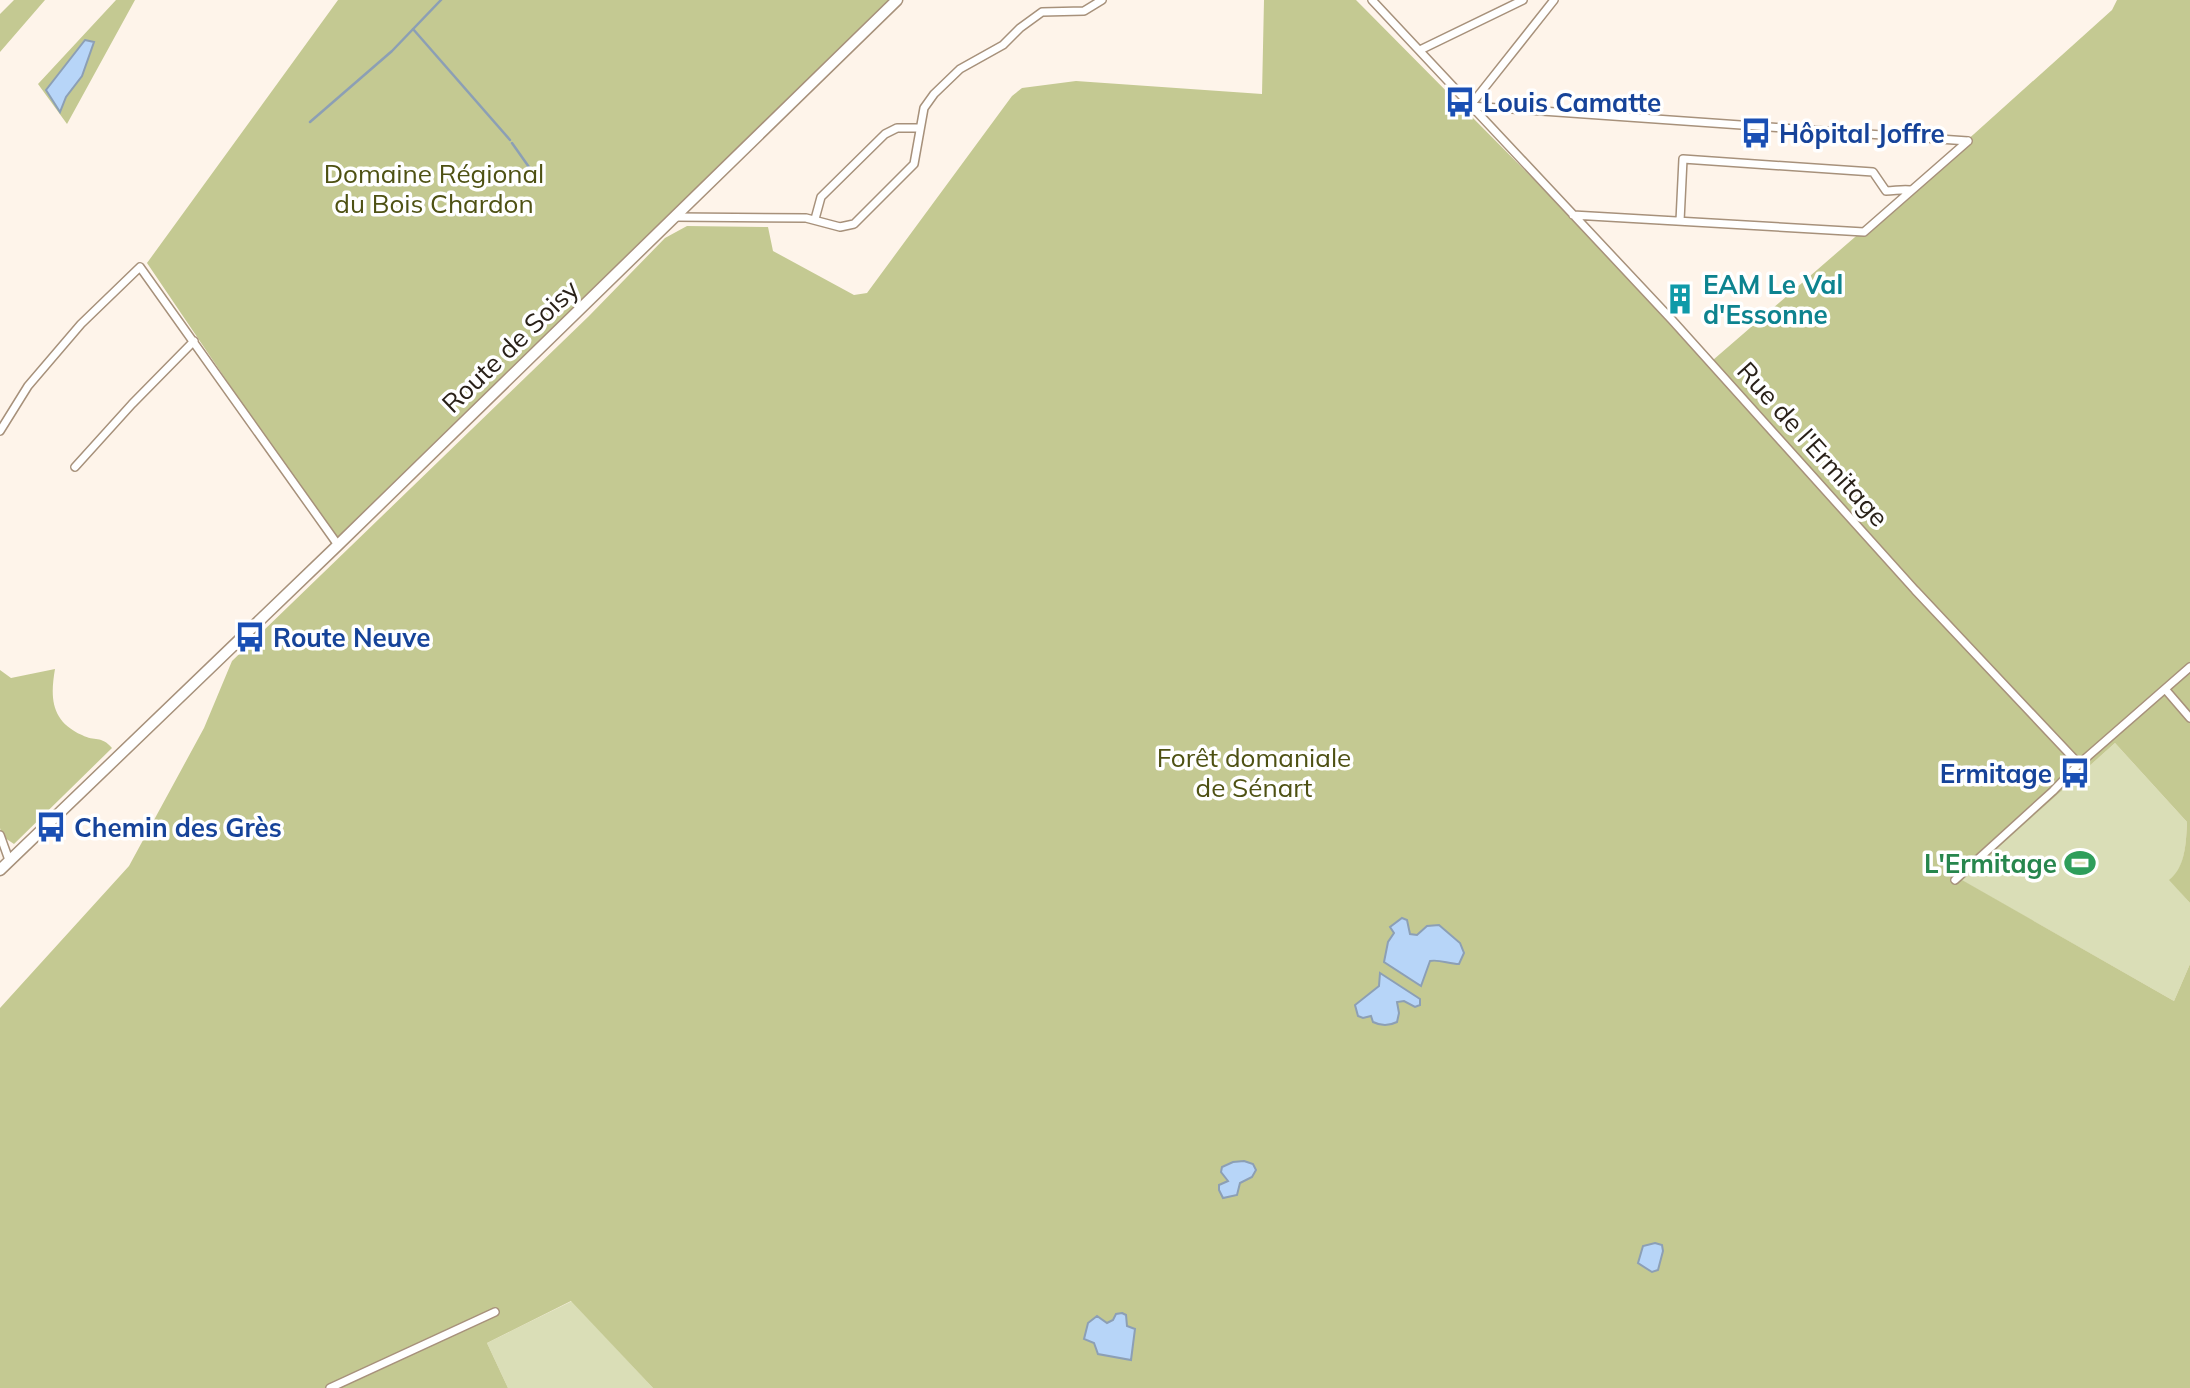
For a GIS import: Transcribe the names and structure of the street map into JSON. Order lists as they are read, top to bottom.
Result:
{
  "streets": {
    "main road": ["Route de Soisy"],
    "street": ["Rue de l'Ermitage"]
  },
  "parks": ["Domaine Régional du Bois Chardon", "Forêt domaniale de Sénart"],
  "places": {
    "bus stop": [
      "Louis Camatte",
      "Hôpital Joffre",
      "Route Neuve",
      "Ermitage",
      "Chemin des Grès"
    ],
    "building": ["EAM Le Val d'Essonne"],
    "sports": ["L'Ermitage"]
  }
}
